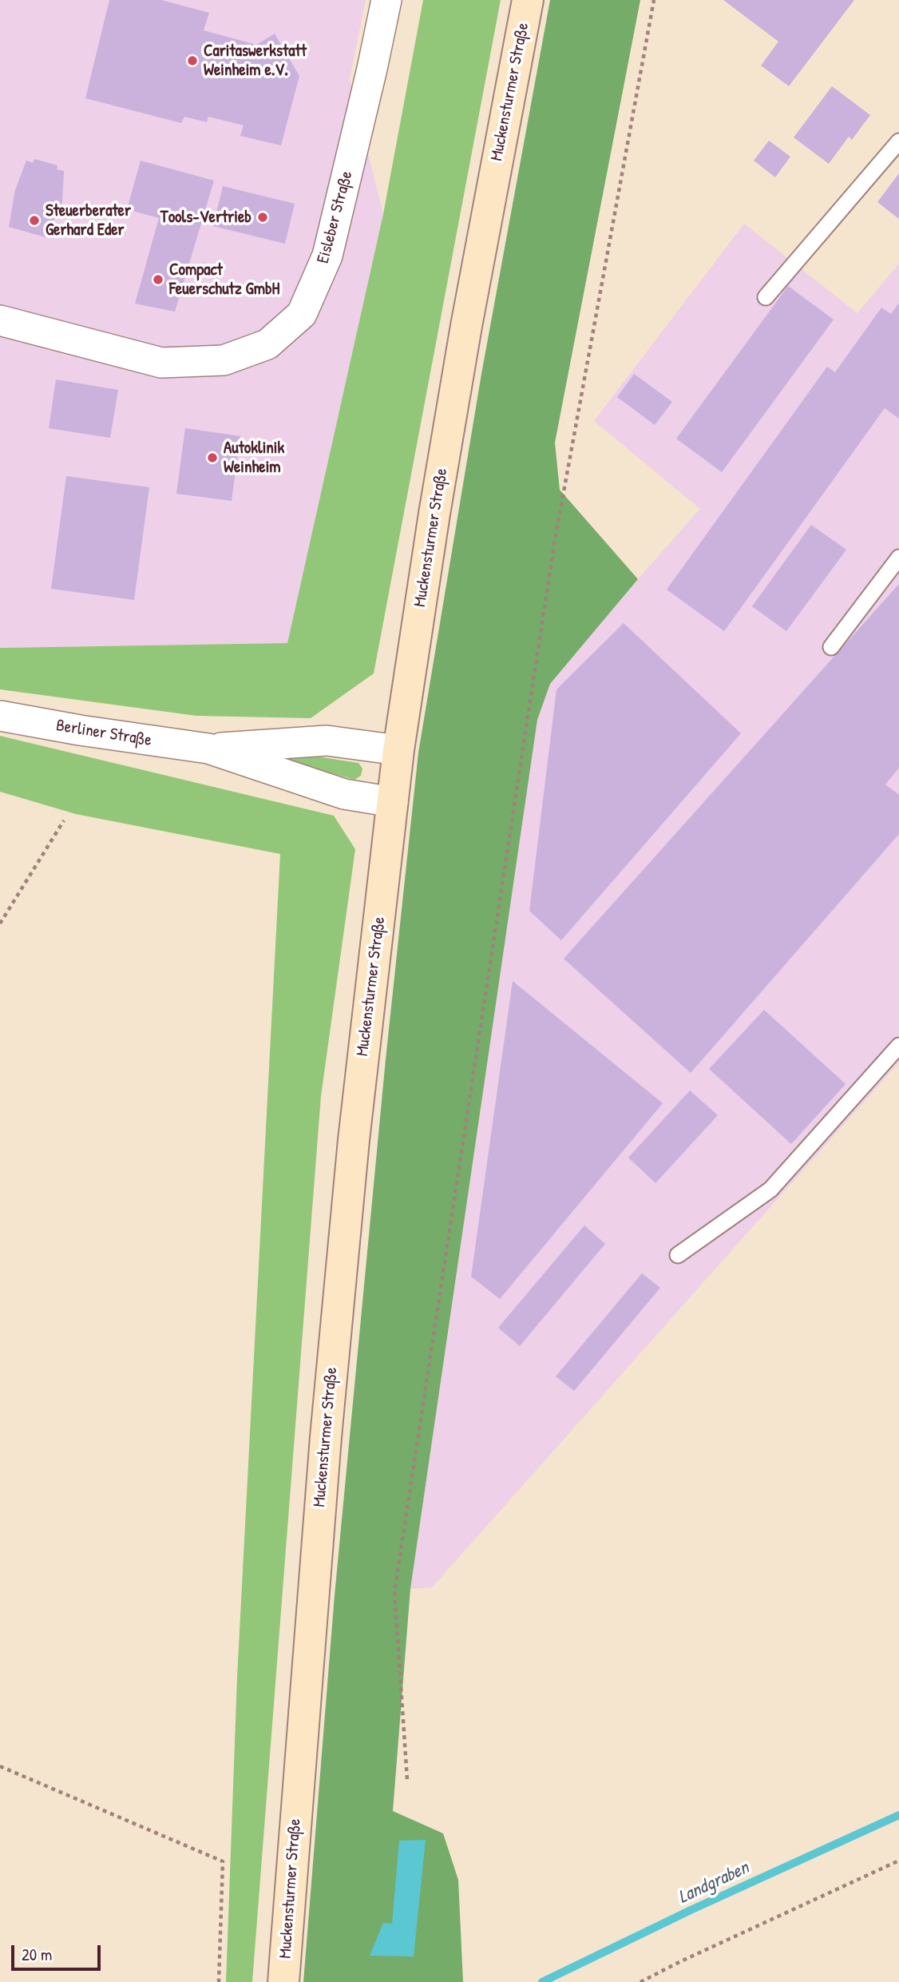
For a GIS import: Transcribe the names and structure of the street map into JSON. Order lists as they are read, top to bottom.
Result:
{
  "streets": {
    "main road": ["Muckensturmer Straße"],
    "street": ["Eisleber Straße", "Berliner Straße"]
  },
  "crossings": [
    ["Muckensturmer Straße", "Berliner Straße"]
  ],
  "water": ["Landgraben"],
  "places": [
    "Caritaswerkstatt Weinheim e.V.",
    "Tools-Vertrieb",
    "Steuerberater Gerhard Eder",
    "Compact Feuerschutz GmbH",
    "Autoklinik Weinheim"
  ],
  "scale_bar": "20 m"
}
